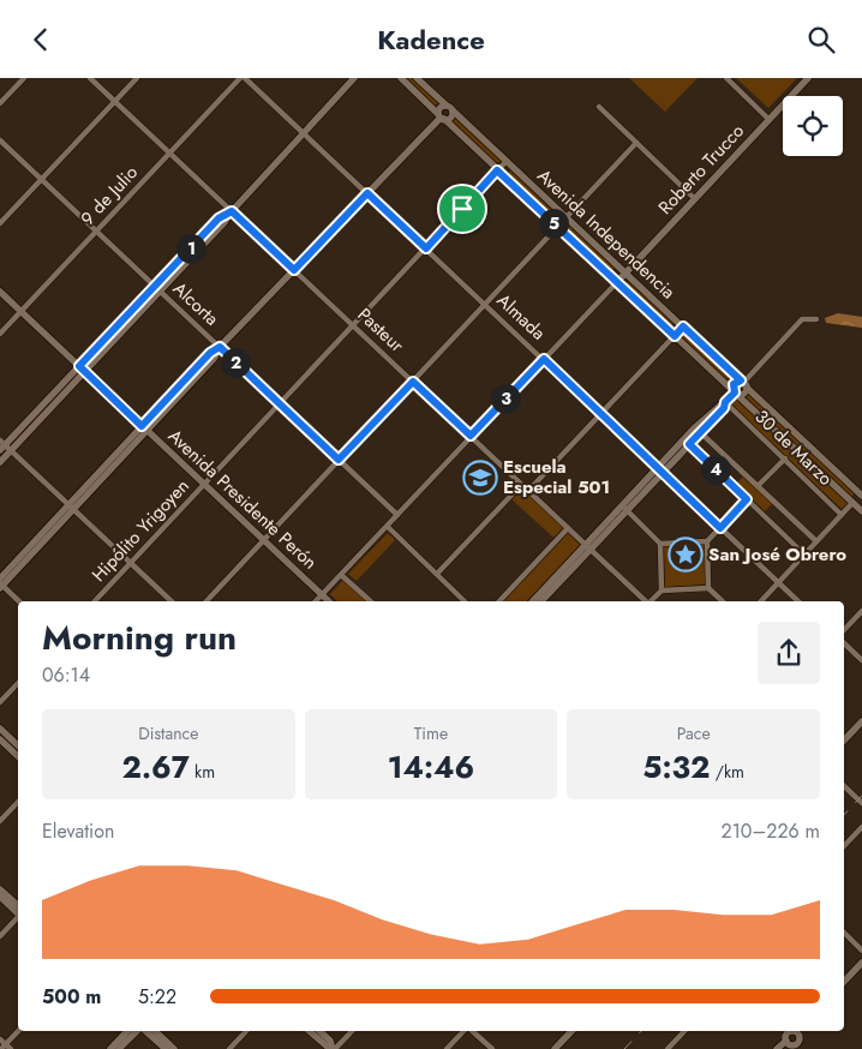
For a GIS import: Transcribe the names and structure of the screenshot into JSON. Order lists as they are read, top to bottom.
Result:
{
  "streets": {
    "main road": ["Roberto Trucco", "Avenida Independencia", "Avenida Presidente Perón"],
    "street": [
      "9 de Julio",
      "Alcorta",
      "Almada",
      "Pasteur",
      "30 de Marzo",
      "Hipólito Yrigoyen"
    ]
  },
  "crossings": [
    ["Roberto Trucco", "Avenida Independencia"],
    ["9 de Julio", "Alcorta"],
    ["9 de Julio", "Almada"],
    ["9 de Julio", "Pasteur"],
    ["9 de Julio", "Avenida Presidente Perón"],
    ["Avenida Independencia", "Hipólito Yrigoyen"],
    ["Alcorta", "Hipólito Yrigoyen"],
    ["Almada", "Hipólito Yrigoyen"],
    ["Pasteur", "Hipólito Yrigoyen"],
    ["Avenida Presidente Perón", "Hipólito Yrigoyen"]
  ],
  "places": {
    "school or university": ["Escuela Especial 501"],
    "place": ["San José Obrero"]
  },
  "page": {
    "header": "Kadence",
    "pins": [
      "5",
      "1",
      "2",
      "3",
      "4"
    ],
    "heading": ["Morning run", "06:14"],
    "stats": [
      ["Distance", "2.67 km"],
      ["Time", "14:46"],
      ["Pace", "5:32 /km"]
    ],
    "chart": ["Elevation", "210–226 m"],
    "list": [
      {
        "name": "500 m",
        "note": "5:22"
      }
    ]
  }
}
